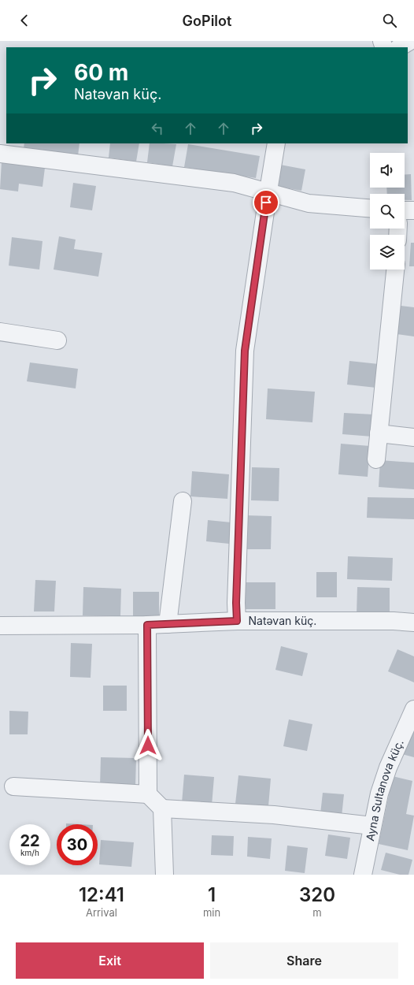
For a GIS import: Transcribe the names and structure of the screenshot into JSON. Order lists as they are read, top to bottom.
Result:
{
  "streets": {
    "street": ["Natəvan küç.", "Ayna Sultanova küç."]
  },
  "page": {
    "header": "GoPilot",
    "turn": ["60 m", "Natəvan küç."],
    "speed": "22 km/h",
    "limit": "30",
    "eta": [
      "12:41",
      "Arrival",
      "1",
      "min",
      "320",
      "m"
    ],
    "buttons": ["Exit", "Share"]
  }
}
